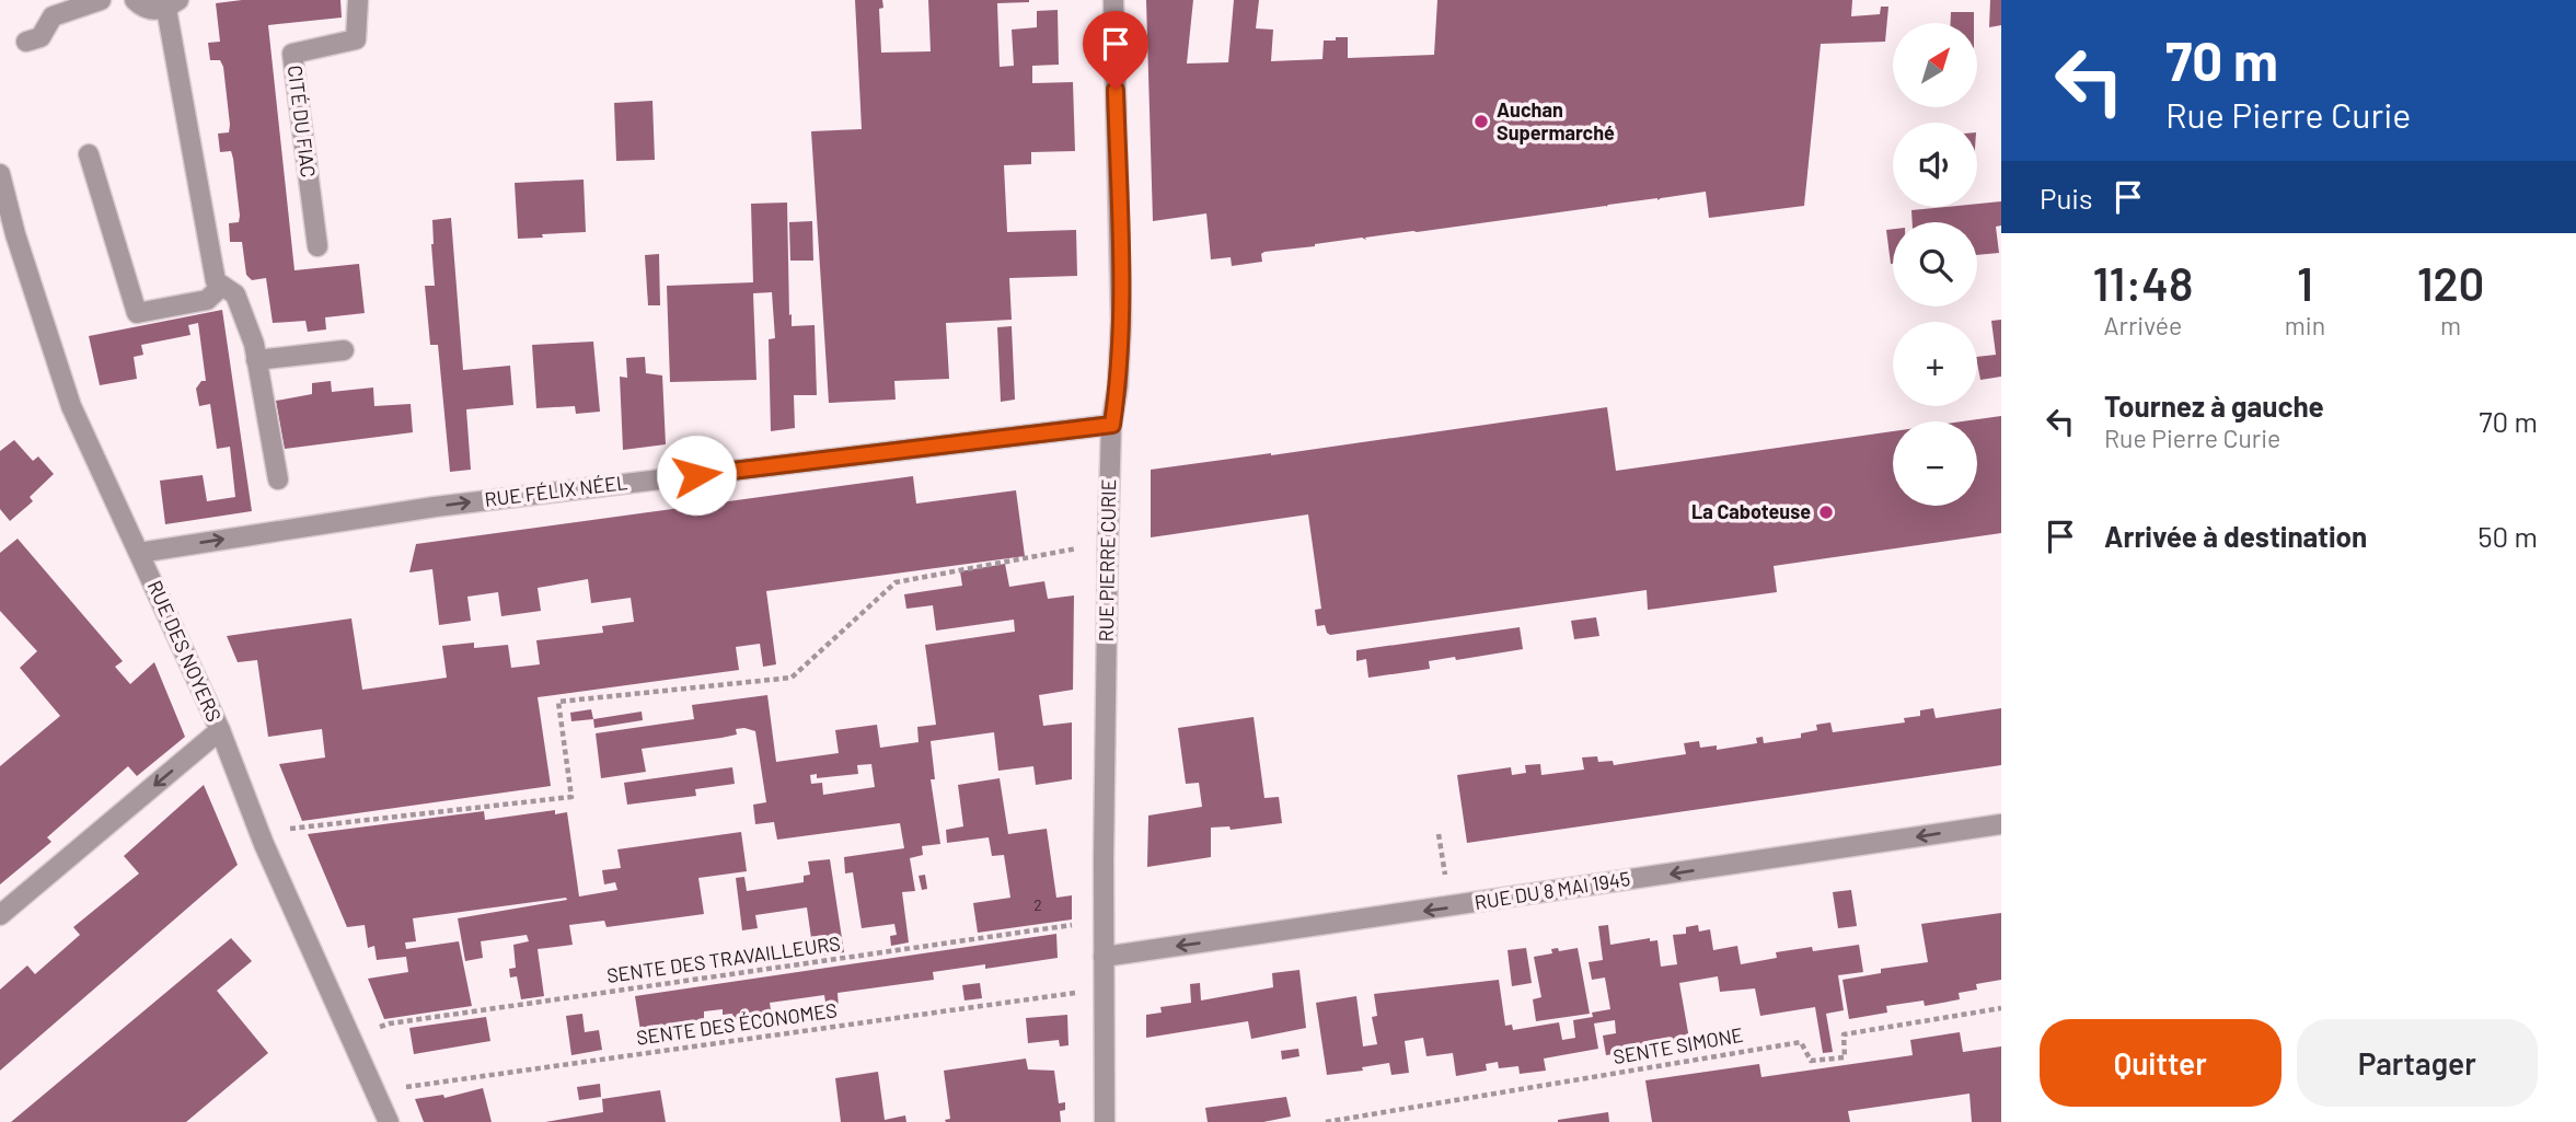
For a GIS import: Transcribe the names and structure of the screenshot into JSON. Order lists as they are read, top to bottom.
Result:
{
  "streets": {
    "street": [
      "CITÉ DU FIAC",
      "RUE FÉLIX NÉEL",
      "RUE PIERRE CURIE",
      "RUE DES NOYERS",
      "RUE DU 8 MAI 1945"
    ],
    "path": ["SENTE DES TRAVAILLEURS", "SENTE DES ÉCONOMES", "SENTE SIMONE"]
  },
  "crossings": [
    ["RUE FÉLIX NÉEL", "RUE PIERRE CURIE"],
    ["RUE FÉLIX NÉEL", "RUE DES NOYERS"],
    ["RUE PIERRE CURIE", "RUE DU 8 MAI 1945"],
    ["RUE PIERRE CURIE", "SENTE DES TRAVAILLEURS"],
    ["RUE PIERRE CURIE", "SENTE DES ÉCONOMES"],
    ["RUE DES NOYERS", "SENTE DES TRAVAILLEURS"],
    ["RUE DES NOYERS", "SENTE DES ÉCONOMES"]
  ],
  "one_way": ["RUE FÉLIX NÉEL", "RUE DU 8 MAI 1945"],
  "places": ["Auchan Supermarché", "La Caboteuse"],
  "house_numbers": ["2"],
  "north": "top right",
  "page": {
    "turn": ["70 m", "Rue Pierre Curie"],
    "map_buttons": ["+", "−"],
    "then": "Puis",
    "eta": [
      "11:48",
      "Arrivée",
      "1",
      "min",
      "120",
      "m"
    ],
    "list": [
      {
        "name": "Tournez à gauche",
        "note": "Rue Pierre Curie",
        "value": "70 m"
      },
      {
        "name": "Arrivée à destination",
        "value": "50 m"
      }
    ],
    "buttons": ["Quitter", "Partager"]
  }
}
